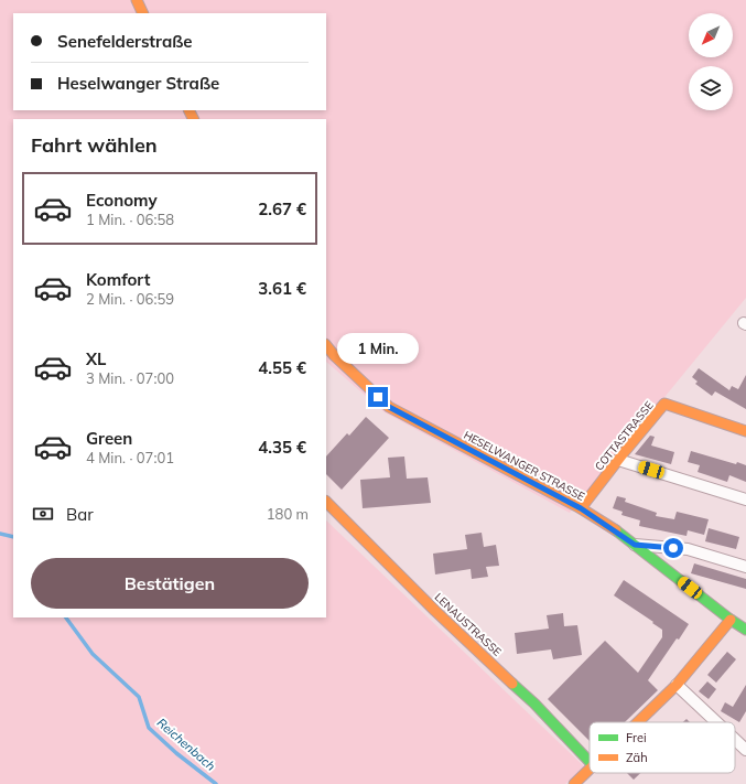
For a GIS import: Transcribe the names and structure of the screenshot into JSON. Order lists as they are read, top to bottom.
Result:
{
  "streets": {
    "street": ["COTTASTRASSE", "HESELWANGER STRASSE", "LENAUSTRASSE"]
  },
  "crossings": [
    ["COTTASTRASSE", "HESELWANGER STRASSE"]
  ],
  "water": ["Reichenbach"],
  "legend": ["Frei", "Zäh"],
  "north": "bottom left",
  "page": {
    "banner": ["Senefelderstraße", "Heselwanger Straße"],
    "heading": "Fahrt wählen",
    "list": [
      {
        "name": "Economy",
        "note": "1 Min. · 06:58",
        "value": "2.67 €"
      },
      {
        "name": "Komfort",
        "note": "2 Min. · 06:59",
        "value": "3.61 €"
      },
      {
        "name": "XL",
        "note": "3 Min. · 07:00",
        "value": "4.55 €"
      },
      {
        "name": "Green",
        "note": "4 Min. · 07:01",
        "value": "4.35 €"
      }
    ],
    "bubble": "1 Min.",
    "pay": ["Bar", "180 m"],
    "buttons": "Bestätigen"
  }
}
